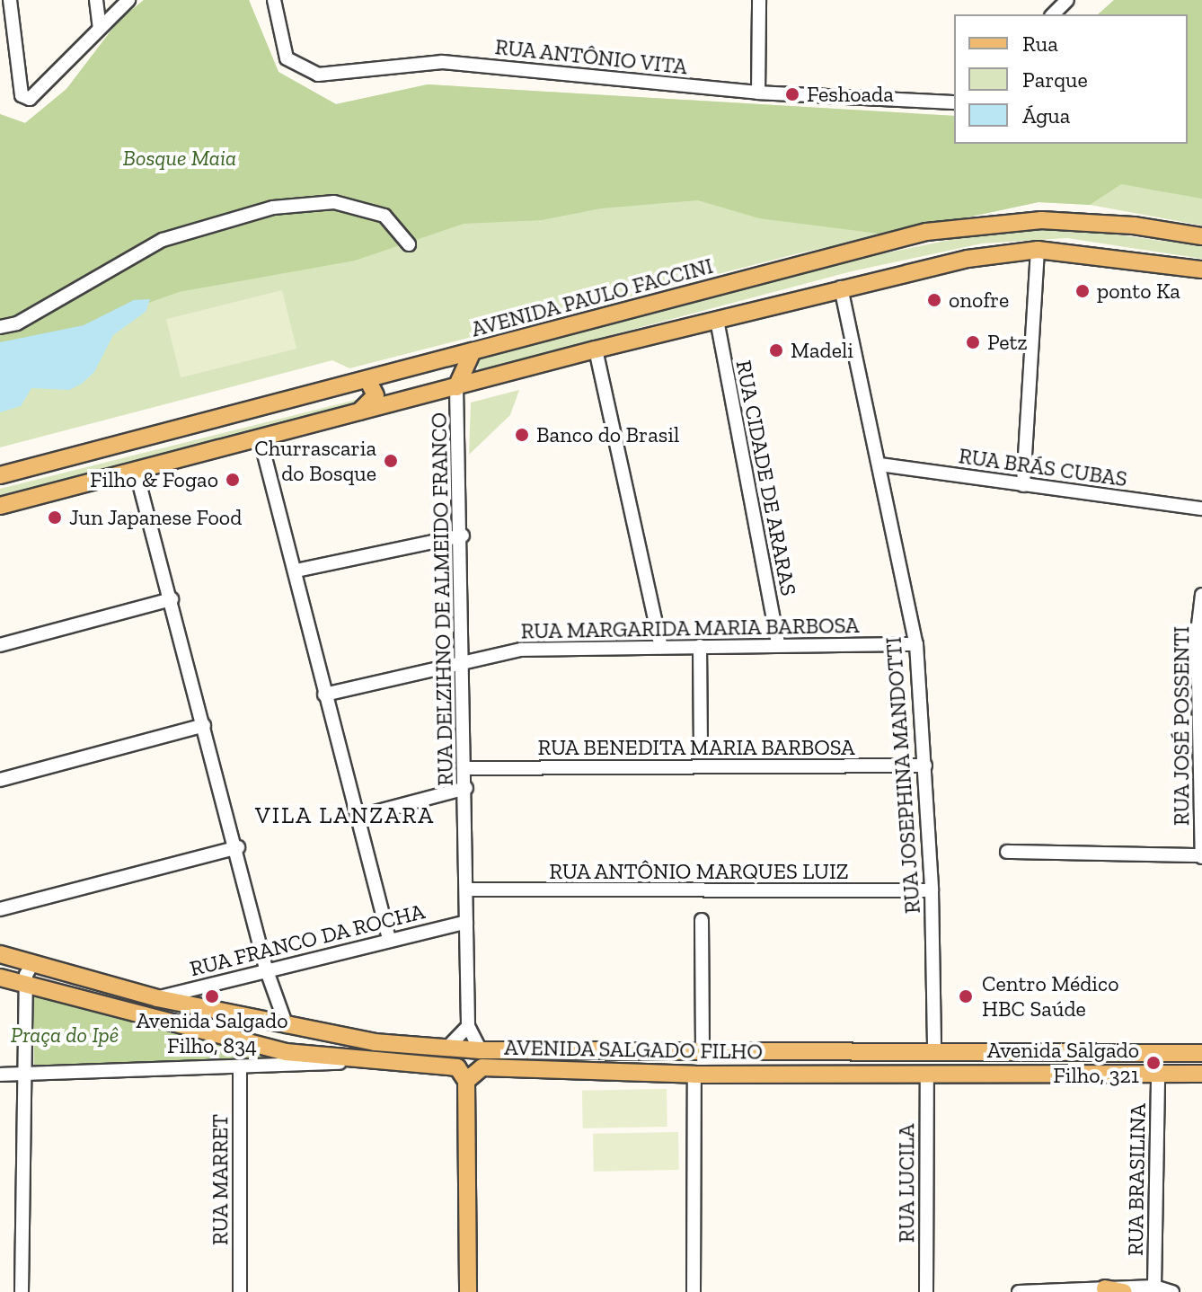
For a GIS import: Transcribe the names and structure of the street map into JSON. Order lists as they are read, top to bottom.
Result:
{
  "streets": {
    "main road": ["AVENIDA PAULO FACCINI", "AVENIDA SALGADO FILHO"],
    "street": [
      "RUA ANTÔNIO VITA",
      "RUA BRÁS CUBAS",
      "RUA CIDADE DE ARARAS",
      "RUA DELZIHNO DE ALMEIDO FRANCO",
      "RUA MARGARIDA MARIA BARBOSA",
      "RUA JOSÉ POSSENTI",
      "RUA BENEDITA MARIA BARBOSA",
      "RUA JOSEPHINA MANDOTTI",
      "RUA ANTÔNIO MARQUES LUIZ",
      "RUA FRANCO DA ROCHA",
      "RUA MARRET",
      "RUA BRASILINA",
      "RUA LUCILA"
    ]
  },
  "crossings": [
    ["RUA BRÁS CUBAS", "RUA JOSEPHINA MANDOTTI"],
    ["RUA CIDADE DE ARARAS", "RUA MARGARIDA MARIA BARBOSA"],
    ["RUA DELZIHNO DE ALMEIDO FRANCO", "RUA MARGARIDA MARIA BARBOSA"],
    ["RUA DELZIHNO DE ALMEIDO FRANCO", "RUA BENEDITA MARIA BARBOSA"],
    ["RUA DELZIHNO DE ALMEIDO FRANCO", "RUA ANTÔNIO MARQUES LUIZ"],
    ["RUA DELZIHNO DE ALMEIDO FRANCO", "RUA FRANCO DA ROCHA"],
    ["RUA DELZIHNO DE ALMEIDO FRANCO", "AVENIDA SALGADO FILHO"],
    ["RUA MARGARIDA MARIA BARBOSA", "RUA JOSEPHINA MANDOTTI"],
    ["RUA BENEDITA MARIA BARBOSA", "RUA JOSEPHINA MANDOTTI"],
    ["RUA JOSEPHINA MANDOTTI", "RUA ANTÔNIO MARQUES LUIZ"],
    ["RUA JOSEPHINA MANDOTTI", "AVENIDA SALGADO FILHO"],
    ["RUA FRANCO DA ROCHA", "AVENIDA SALGADO FILHO"],
    ["AVENIDA SALGADO FILHO", "RUA BRASILINA"],
    ["AVENIDA SALGADO FILHO", "RUA LUCILA"]
  ],
  "districts": ["VILA LANZARA"],
  "parks": ["Bosque Maia", "Praça do Ipê"],
  "places": [
    "Feshoada",
    "ponto Ka",
    "onofre",
    "Petz",
    "Madeli",
    "Banco do Brasil",
    "Churrascaria do Bosque",
    "Filho & Fogao",
    "Jun Japanese Food",
    "Avenida Salgado Filho, 834",
    "Centro Médico HBC Saúde",
    "Avenida Salgado Filho, 321"
  ],
  "legend": ["Rua", "Parque", "Água"]
}
